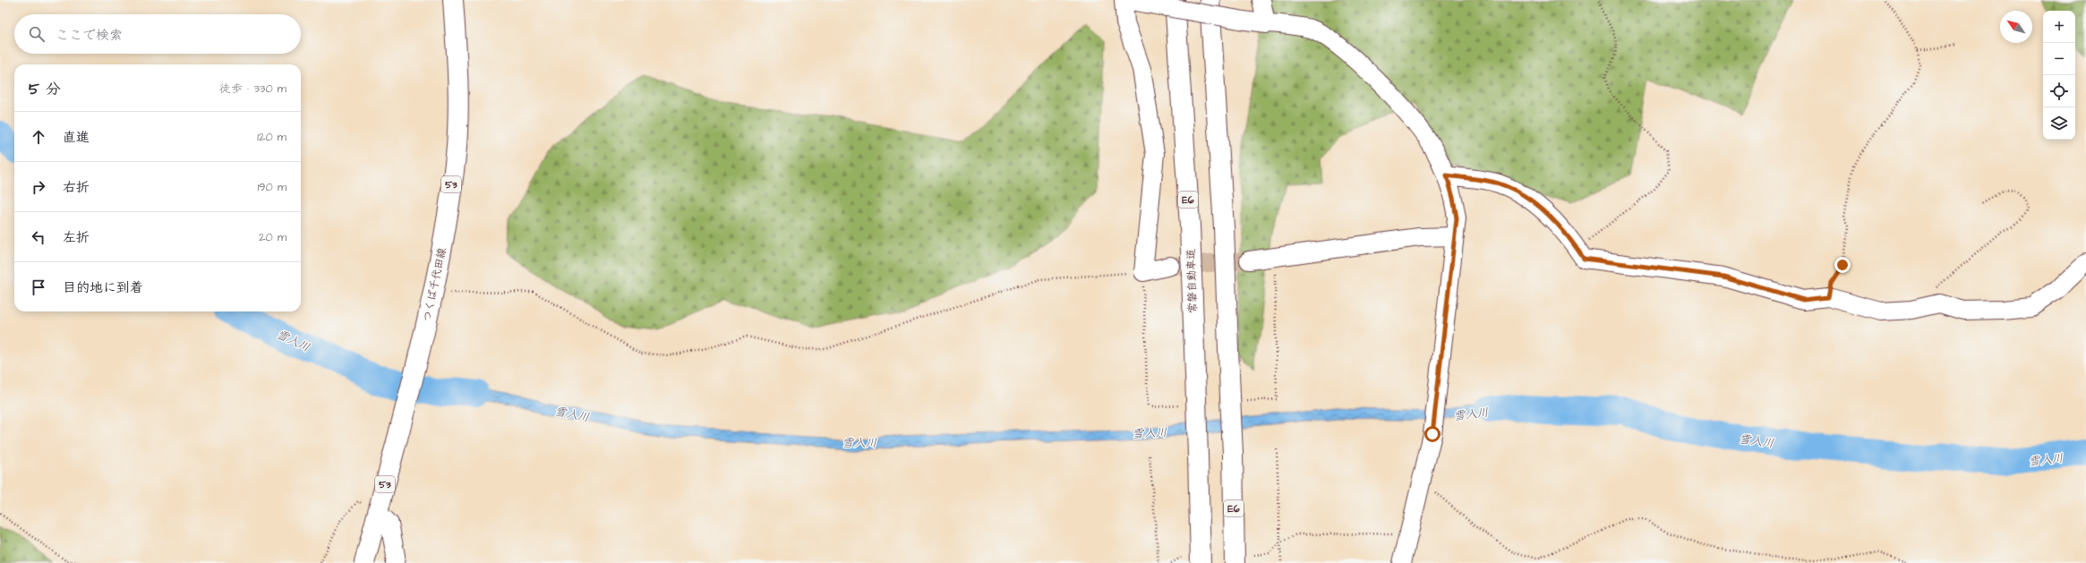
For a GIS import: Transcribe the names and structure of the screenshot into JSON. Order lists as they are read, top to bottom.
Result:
{
  "streets": {
    "main road": [
      "53",
      "E6",
      "常磐自動車道",
      "つくば千代田線"
    ]
  },
  "water": ["雪入川"],
  "north": "top left",
  "page": {
    "map_buttons": ["+", "−"],
    "search": "ここで検索",
    "heading": ["5 分", "徒歩 · 330 m"],
    "list": [
      ["直進", "120 m"],
      ["右折", "190 m"],
      ["左折", "20 m"],
      "目的地に到着"
    ]
  }
}
